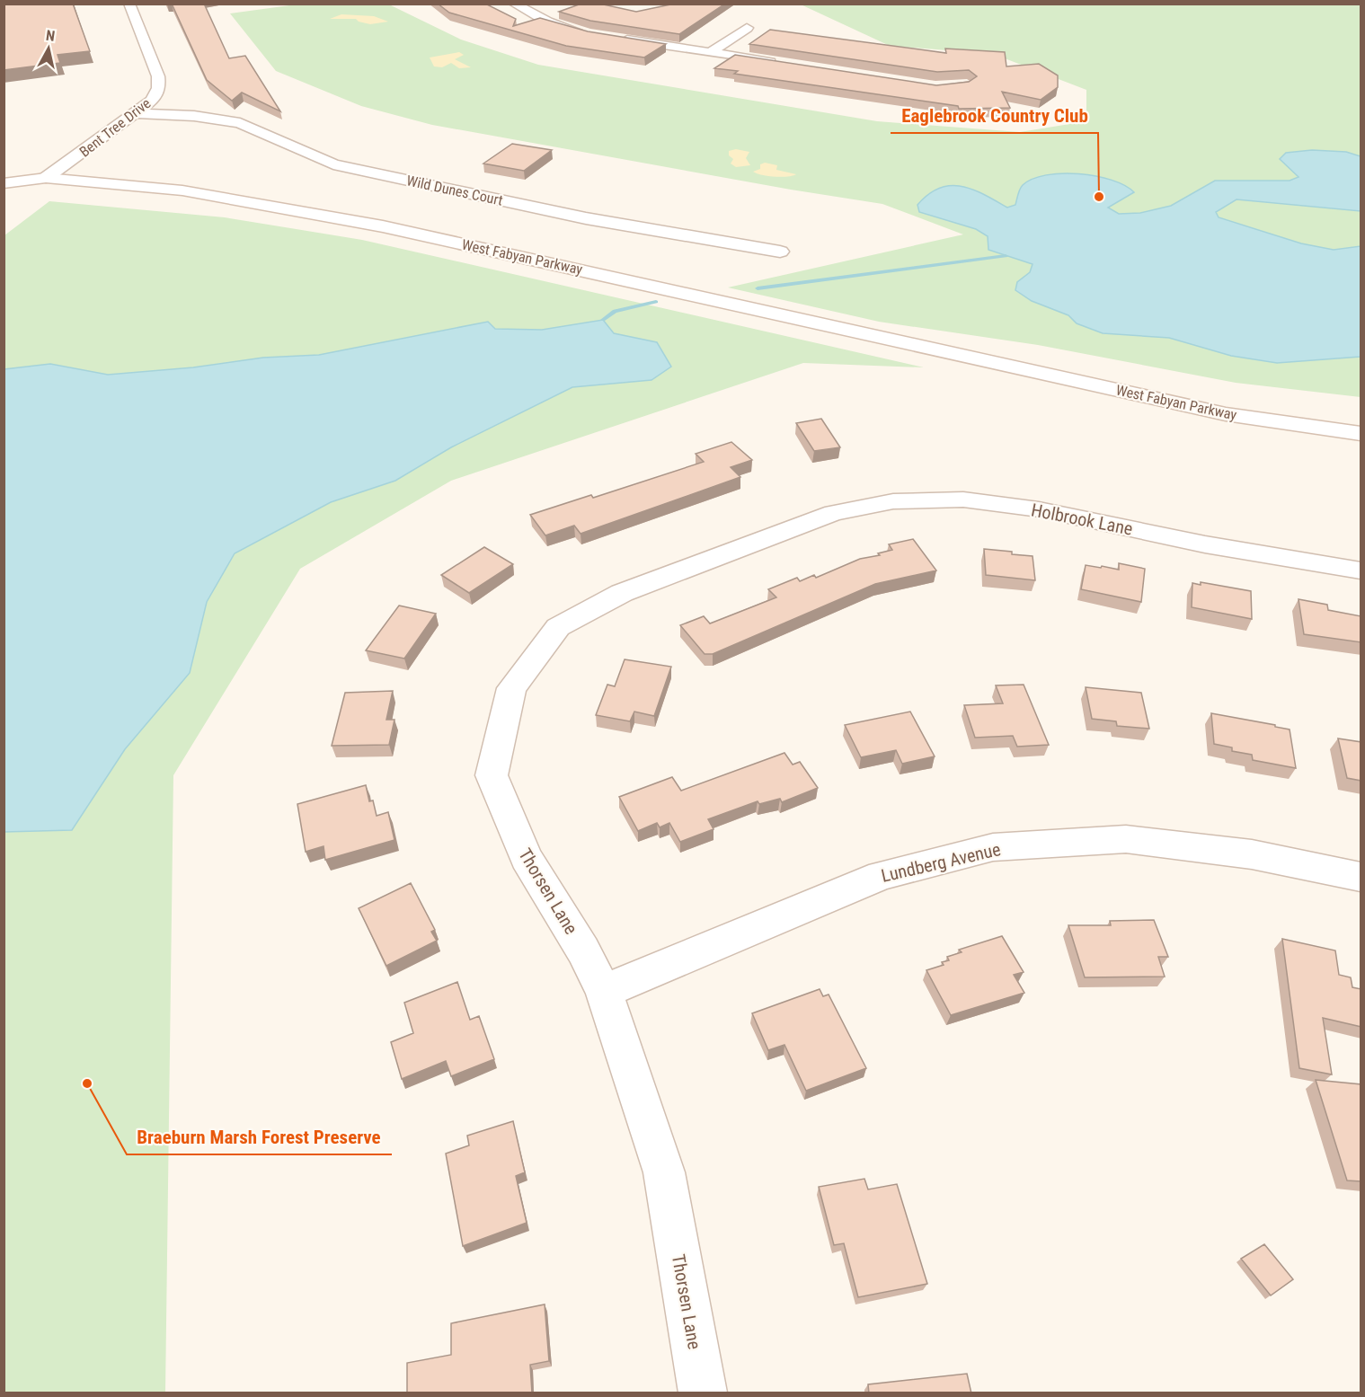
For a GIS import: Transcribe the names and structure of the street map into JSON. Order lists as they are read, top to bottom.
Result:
{
  "streets": {
    "street": [
      "Bent Tree Drive",
      "Wild Dunes Court",
      "West Fabyan Parkway",
      "Holbrook Lane",
      "Lundberg Avenue",
      "Thorsen Lane"
    ]
  },
  "crossings": [
    ["Bent Tree Drive", "Wild Dunes Court"],
    ["Bent Tree Drive", "West Fabyan Parkway"],
    ["Holbrook Lane", "Thorsen Lane"],
    ["Lundberg Avenue", "Thorsen Lane"]
  ],
  "places": ["Eaglebrook Country Club", "Braeburn Marsh Forest Preserve"],
  "north": "top"
}
